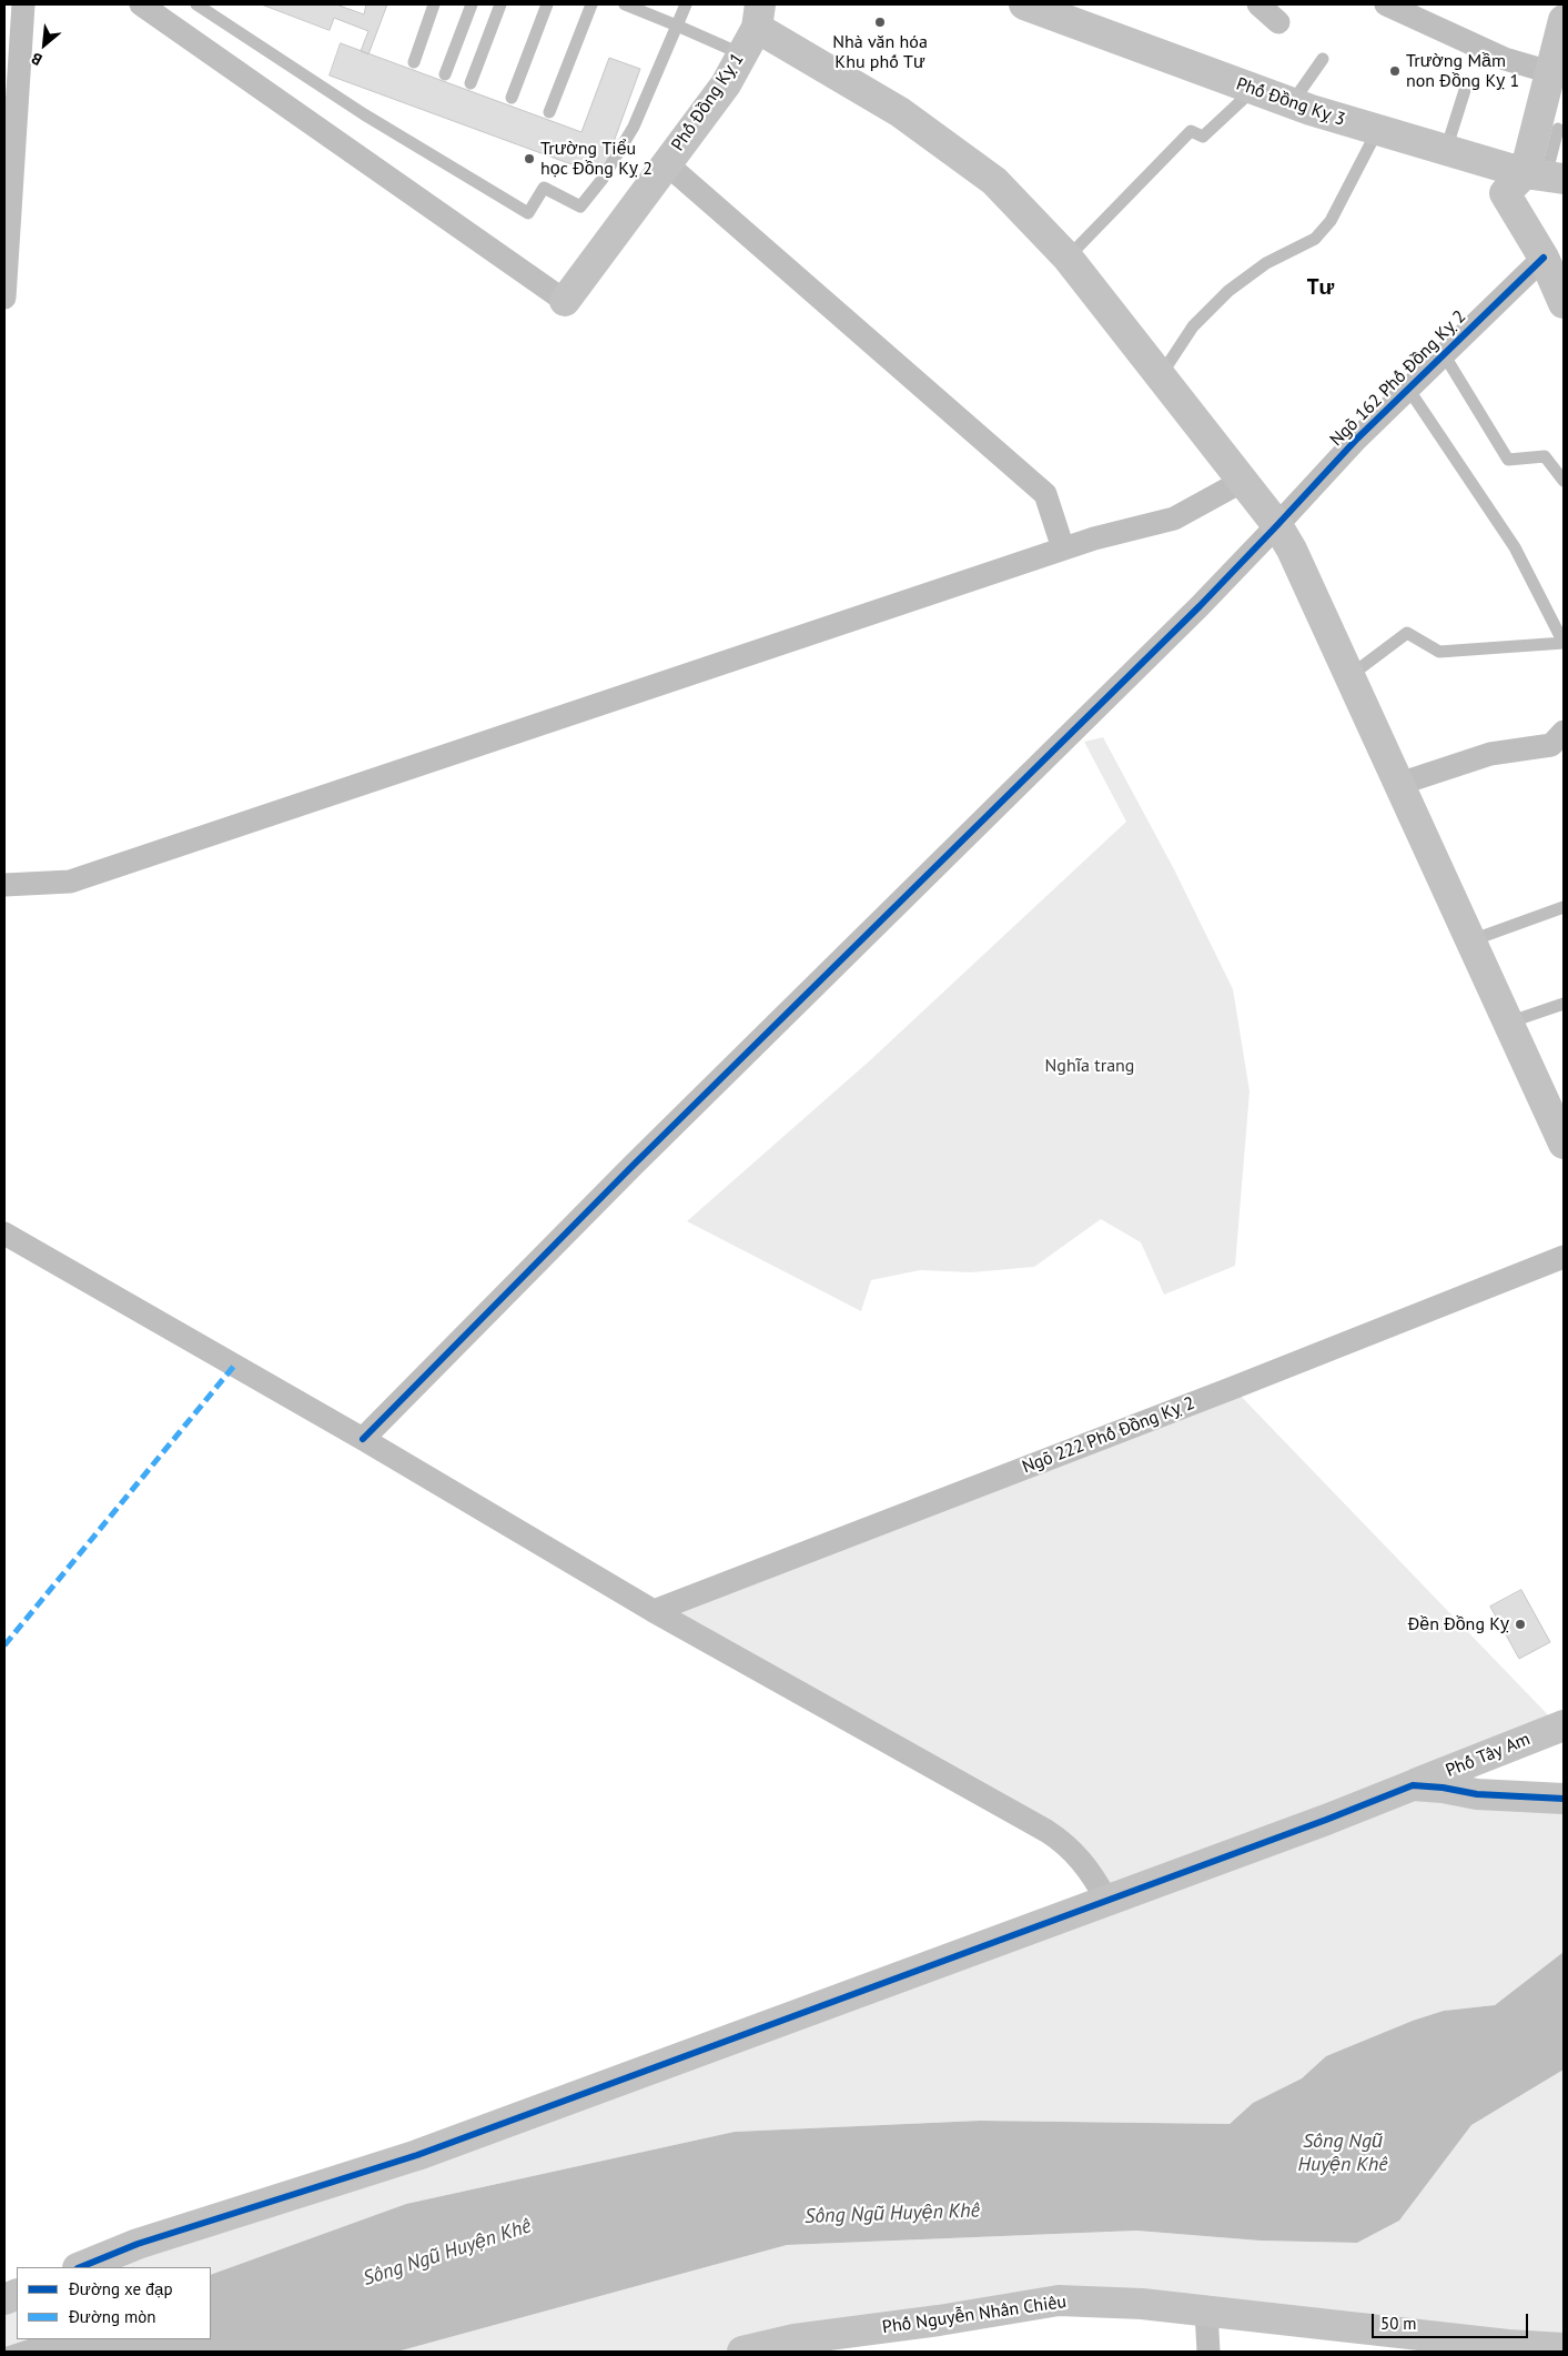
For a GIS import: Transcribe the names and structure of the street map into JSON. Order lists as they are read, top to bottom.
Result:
{
  "streets": {
    "street": [
      "Phố Đồng Kỵ 1",
      "Phố Đồng Kỵ 3",
      "Ngõ 162 Phố Đồng Kỵ 2",
      "Ngõ 222 Phố Đồng Kỵ 2",
      "Phố Tây Am",
      "Phố Nguyễn Nhân Chiêu"
    ]
  },
  "districts": ["Tư"],
  "water": ["Sông Ngũ Huyện Khê"],
  "parks": ["Nghĩa trang"],
  "places": [
    "Nhà văn hóa Khu phố Tư",
    "Trường Mầm non Đồng Kỵ 1",
    "Trường Tiểu học Đồng Kỵ 2",
    "Đền Đồng Kỵ"
  ],
  "legend": ["Đường xe đạp", "Đường mòn"],
  "scale_bar": "50 m",
  "north": "bottom left"
}
